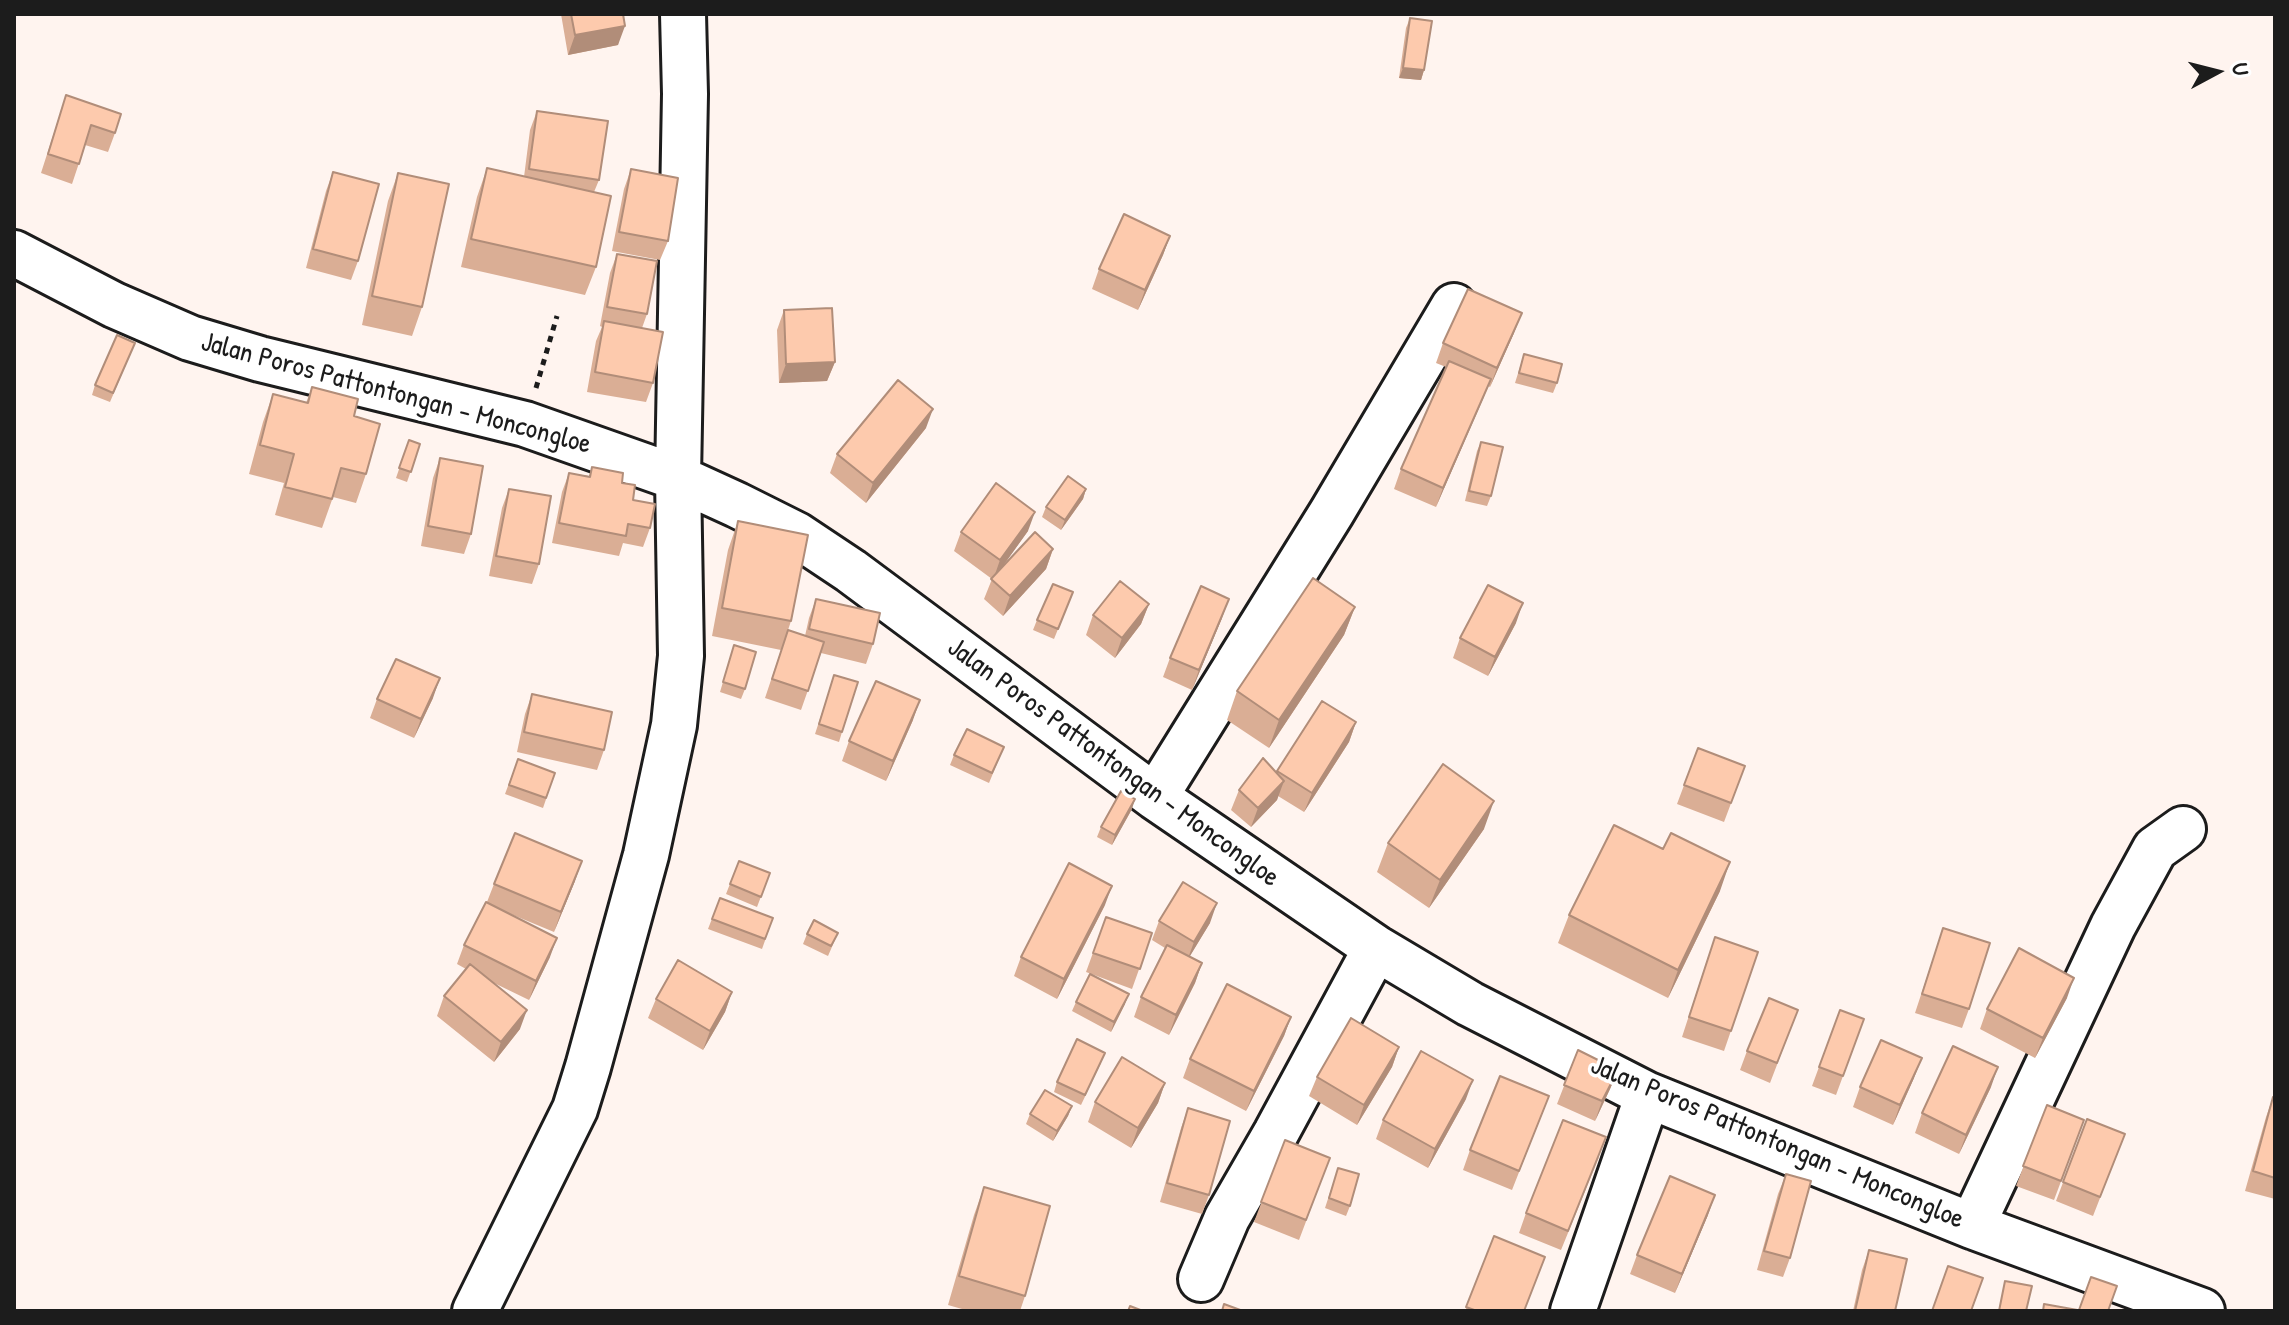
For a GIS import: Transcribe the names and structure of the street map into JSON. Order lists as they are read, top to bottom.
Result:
{
  "streets": {
    "street": ["Jalan Poros Pattontongan - Moncongloe"]
  },
  "north": "right"
}
